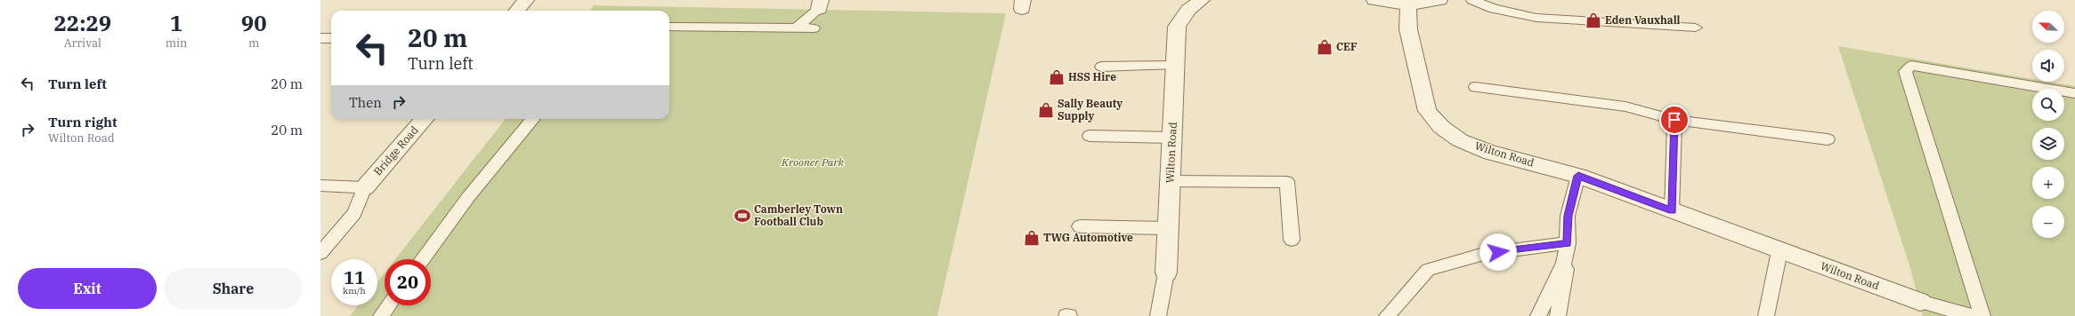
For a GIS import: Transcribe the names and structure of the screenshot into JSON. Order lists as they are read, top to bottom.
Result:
{
  "streets": {
    "street": ["Bridge Road", "Wilton Road"]
  },
  "parks": ["Krooner Park"],
  "places": {
    "shop": [
      "Eden Vauxhall",
      "CEF",
      "HSS Hire",
      "Sally Beauty Supply",
      "TWG Automotive"
    ],
    "sports": ["Camberley Town Football Club"]
  },
  "north": "top left",
  "page": {
    "eta": [
      "22:29",
      "Arrival",
      "1",
      "min",
      "90",
      "m"
    ],
    "map_buttons": ["+", "−"],
    "turn": ["20 m", "Turn left"],
    "list": [
      {
        "name": "Turn left",
        "value": "20 m"
      },
      {
        "name": "Turn right",
        "note": "Wilton Road",
        "value": "20 m"
      }
    ],
    "then": "Then",
    "speed": "11 km/h",
    "limit": "20",
    "buttons": ["Exit", "Share"]
  }
}
